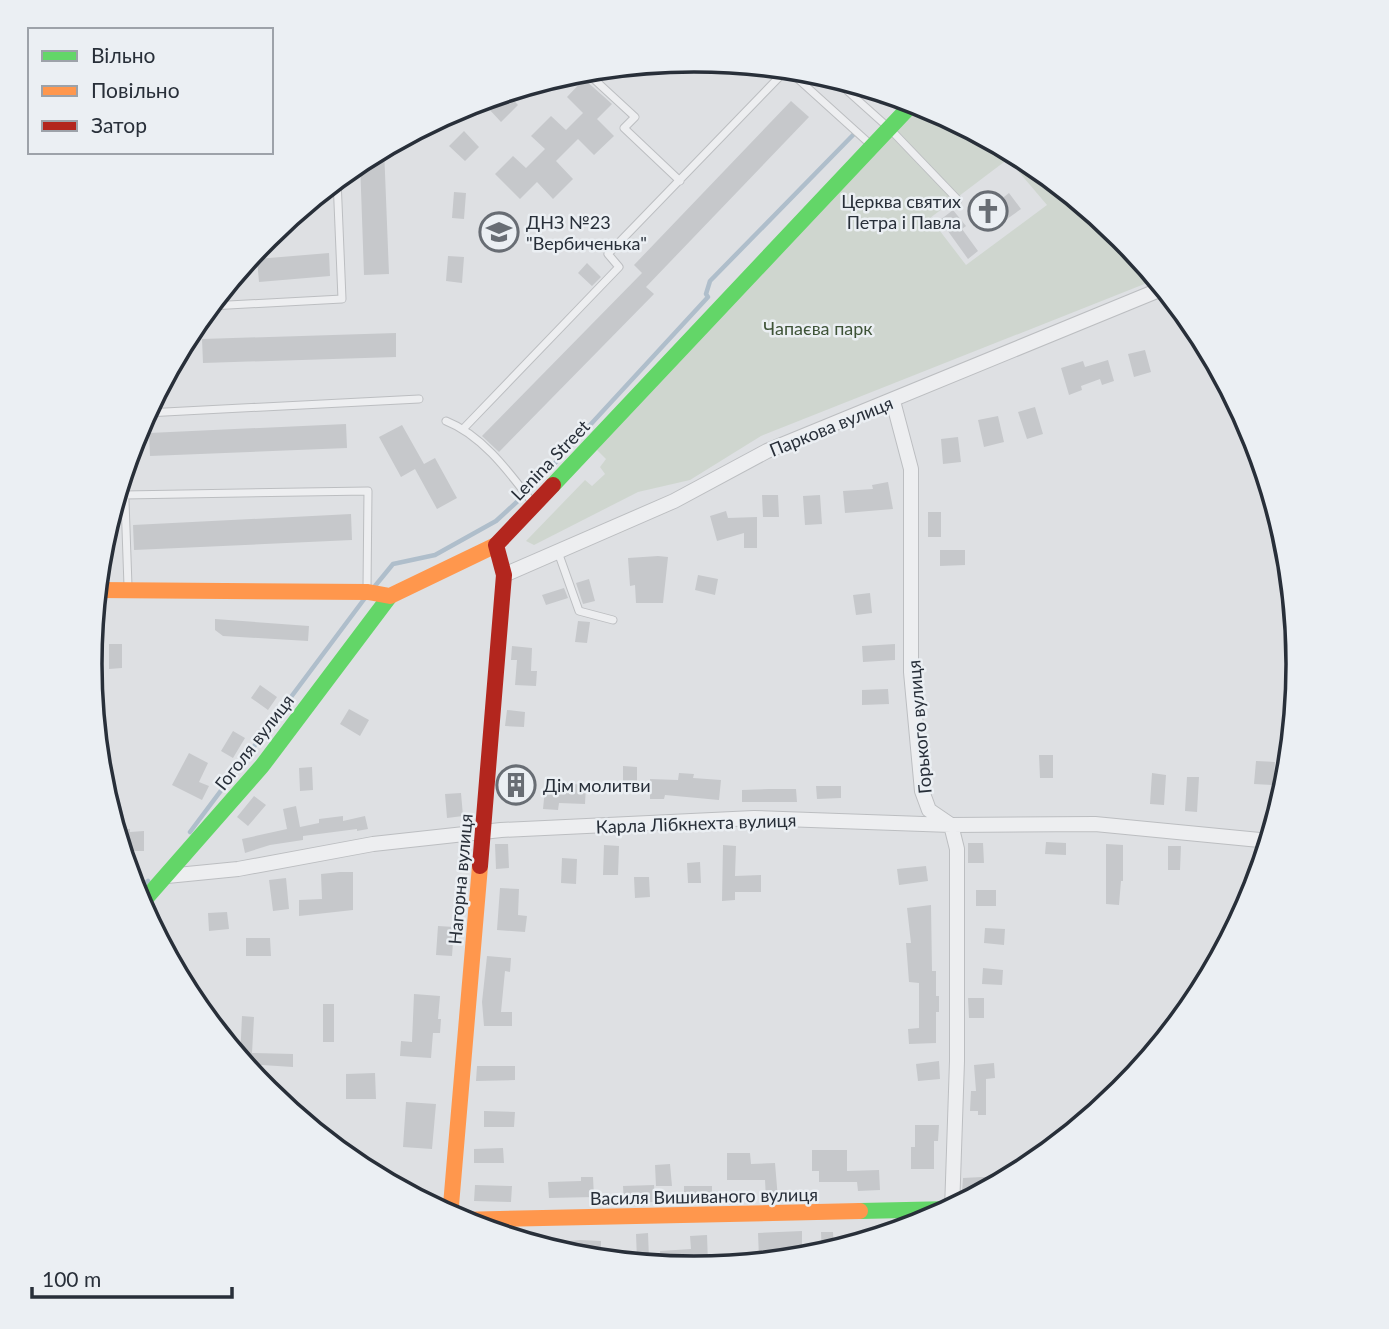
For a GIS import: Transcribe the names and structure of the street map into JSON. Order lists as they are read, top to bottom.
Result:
{
  "streets": {
    "main road": [
      "Lenina Street",
      "Гоголя вулиця",
      "Нагорна вулиця",
      "Василя Вишиваного вулиця"
    ],
    "street": ["Паркова вулиця", "Горького вулиця", "Карла Лібкнехта вулиця"]
  },
  "crossings": [
    ["Паркова вулиця", "Горького вулиця"],
    ["Паркова вулиця", "Нагорна вулиця"],
    ["Lenina Street", "Гоголя вулиця"],
    ["Lenina Street", "Нагорна вулиця"],
    ["Горького вулиця", "Карла Лібкнехта вулиця"],
    ["Гоголя вулиця", "Карла Лібкнехта вулиця"],
    ["Карла Лібкнехта вулиця", "Нагорна вулиця"]
  ],
  "parks": ["Чапаєва парк"],
  "places": {
    "church": ["Церква святих Петра і Павла"],
    "school or university": ["ДНЗ №23 \"Вербиченька\""],
    "building": ["Дім молитви"]
  },
  "legend": ["Вільно", "Повільно", "Затор"],
  "scale_bar": "100 m"
}
